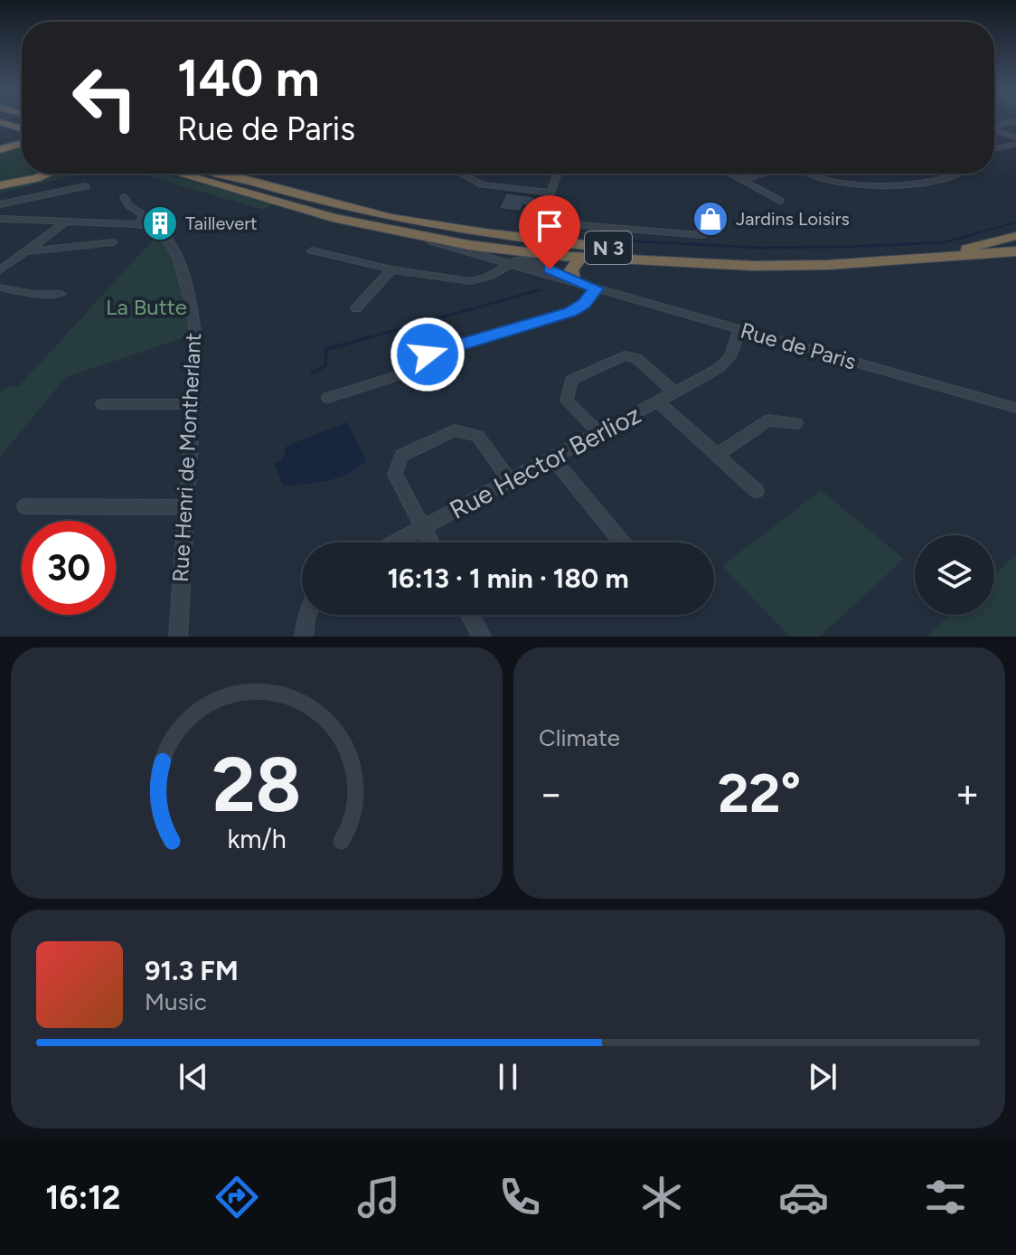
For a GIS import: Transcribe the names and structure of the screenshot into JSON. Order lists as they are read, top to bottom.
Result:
{
  "streets": {
    "highway": ["N 3"],
    "street": ["Rue de Paris", "Rue Henri de Montherlant", "Rue Hector Berlioz"]
  },
  "crossings": [
    ["Rue de Paris", "Rue Hector Berlioz"]
  ],
  "parks": ["La Butte"],
  "places": {
    "shop": ["Jardins Loisirs"],
    "building": ["Taillevert"]
  },
  "page": {
    "turn": ["140 m", "Rue de Paris"],
    "limit": "30",
    "trip": "16:13 · 1 min · 180 m",
    "tile": "Climate",
    "heat": ["−", "22°", "+"],
    "song": ["91.3 FM", "Music"],
    "tabs": "16:12",
    "gauge": ["28", "km/h"]
  }
}
